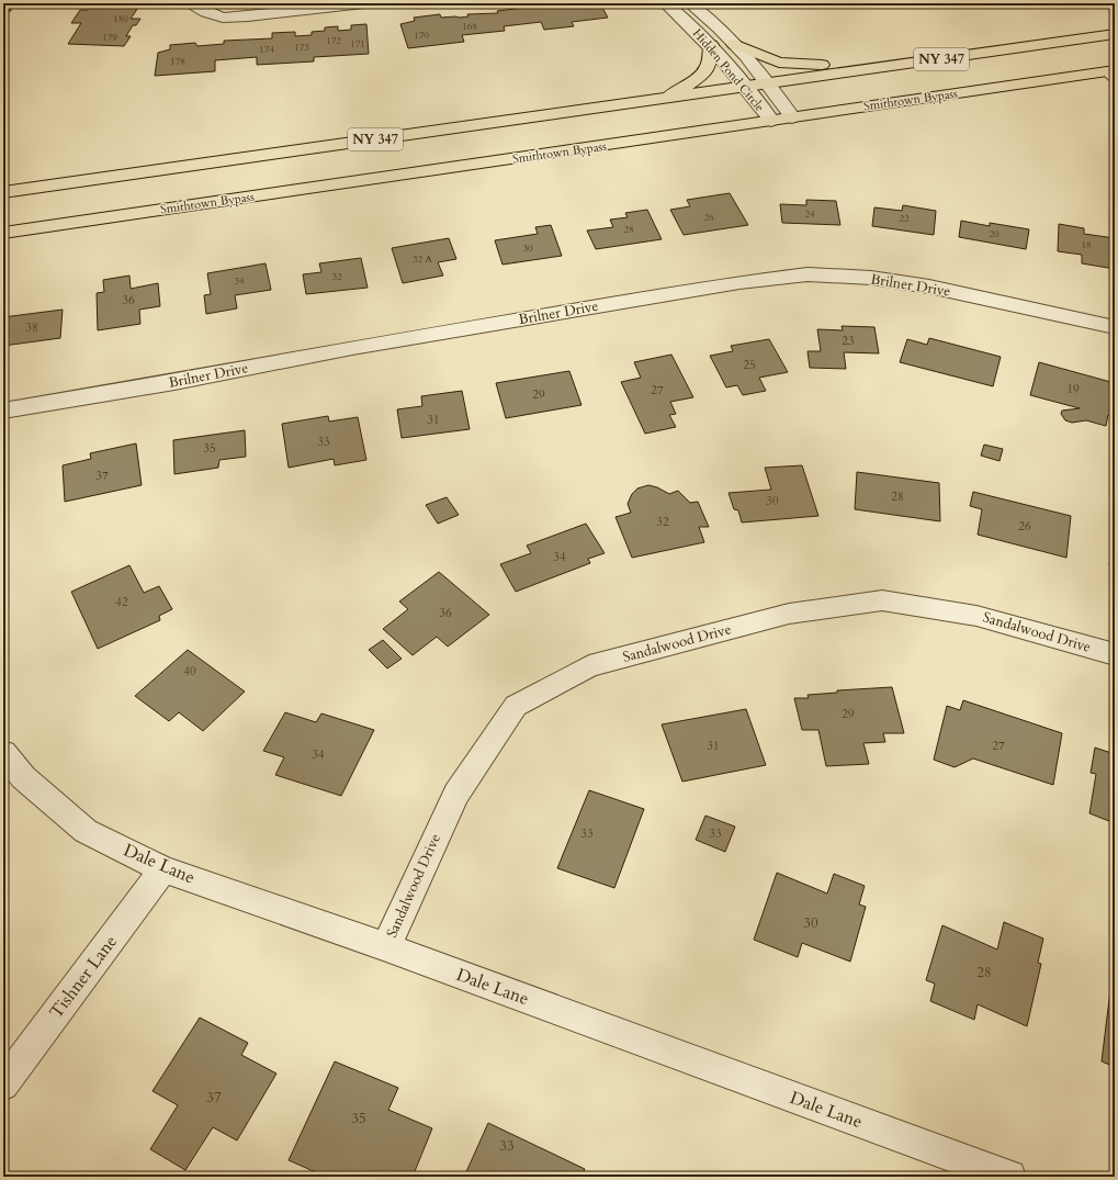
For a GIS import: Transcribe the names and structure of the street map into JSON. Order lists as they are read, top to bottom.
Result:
{
  "streets": {
    "highway": ["NY 347", "Smithtown Bypass"],
    "street": [
      "Hidden Pond Circle",
      "Brilner Drive",
      "Sandalwood Drive",
      "Dale Lane",
      "Tishner Lane"
    ]
  },
  "crossings": [
    ["NY 347", "Hidden Pond Circle"],
    ["Hidden Pond Circle", "Smithtown Bypass"],
    ["Sandalwood Drive", "Dale Lane"],
    ["Dale Lane", "Tishner Lane"]
  ],
  "house_numbers": [
    "180",
    "168",
    "170",
    "179",
    "172",
    "171",
    "173",
    "174",
    "178",
    "24",
    "26",
    "22",
    "28",
    "20",
    "18",
    "30",
    "32 A",
    "32",
    "34",
    "36",
    "38",
    "23",
    "25",
    "19",
    "27",
    "29",
    "31",
    "33",
    "35",
    "37",
    "28",
    "30",
    "32",
    "26",
    "34",
    "42",
    "36",
    "40",
    "29",
    "31",
    "27",
    "34",
    "33",
    "33",
    "30",
    "28",
    "37",
    "35",
    "33"
  ]
}
